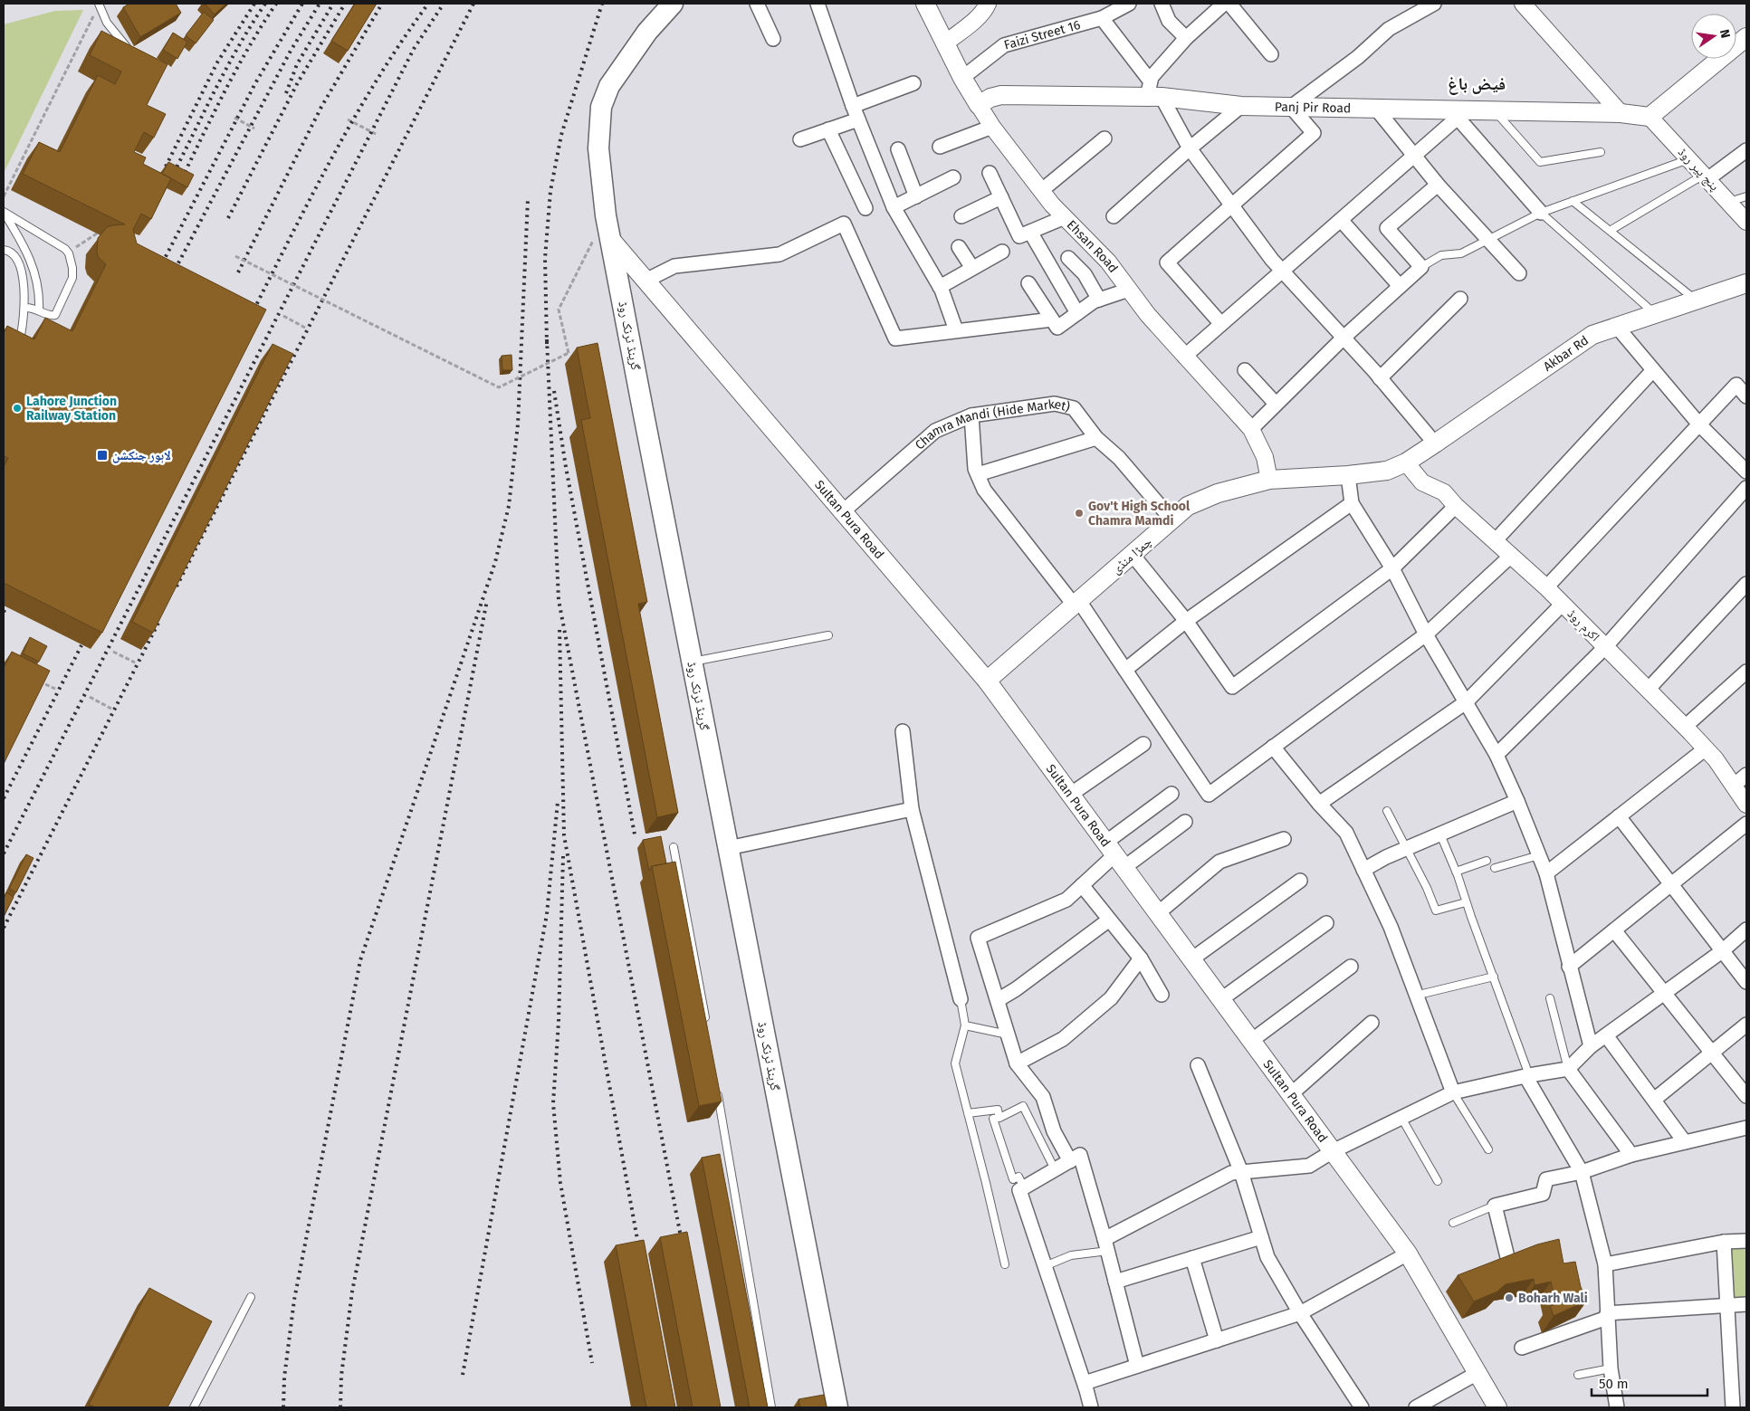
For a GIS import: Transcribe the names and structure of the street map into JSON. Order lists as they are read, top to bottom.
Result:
{
  "streets": {
    "main road": [
      "Panj Pir Road",
      "Ehsan Road",
      "گرینڈ ٹرنک روڈ",
      "Akbar Rd",
      "Sultan Pura Road",
      "چمڑا منڈی"
    ],
    "street": [
      "Faizi Street 16",
      "پنج پیر روڈ",
      "Chamra Mandi (Hide Market)",
      "اکرم روڈ"
    ]
  },
  "crossings": [
    ["Faizi Street 16", "Ehsan Road"],
    ["Panj Pir Road", "پنج پیر روڈ"],
    ["Panj Pir Road", "Ehsan Road"],
    ["Ehsan Road", "چمڑا منڈی"],
    ["گرینڈ ٹرنک روڈ", "Sultan Pura Road"],
    ["Akbar Rd", "چمڑا منڈی"],
    ["Akbar Rd", "اکرم روڈ"],
    ["Chamra Mandi (Hide Market)", "Sultan Pura Road"],
    ["Chamra Mandi (Hide Market)", "چمڑا منڈی"],
    ["Sultan Pura Road", "چمڑا منڈی"],
    ["چمڑا منڈی", "اکرم روڈ"]
  ],
  "districts": ["فیض باغ"],
  "places": {
    "other": ["Lahore Junction Railway Station", "Gov't High School Chamra Mamdi", "Boharh Wali"],
    "transit": ["لاہور جنکشن"]
  },
  "scale_bar": "50 m",
  "north": "right"
}
